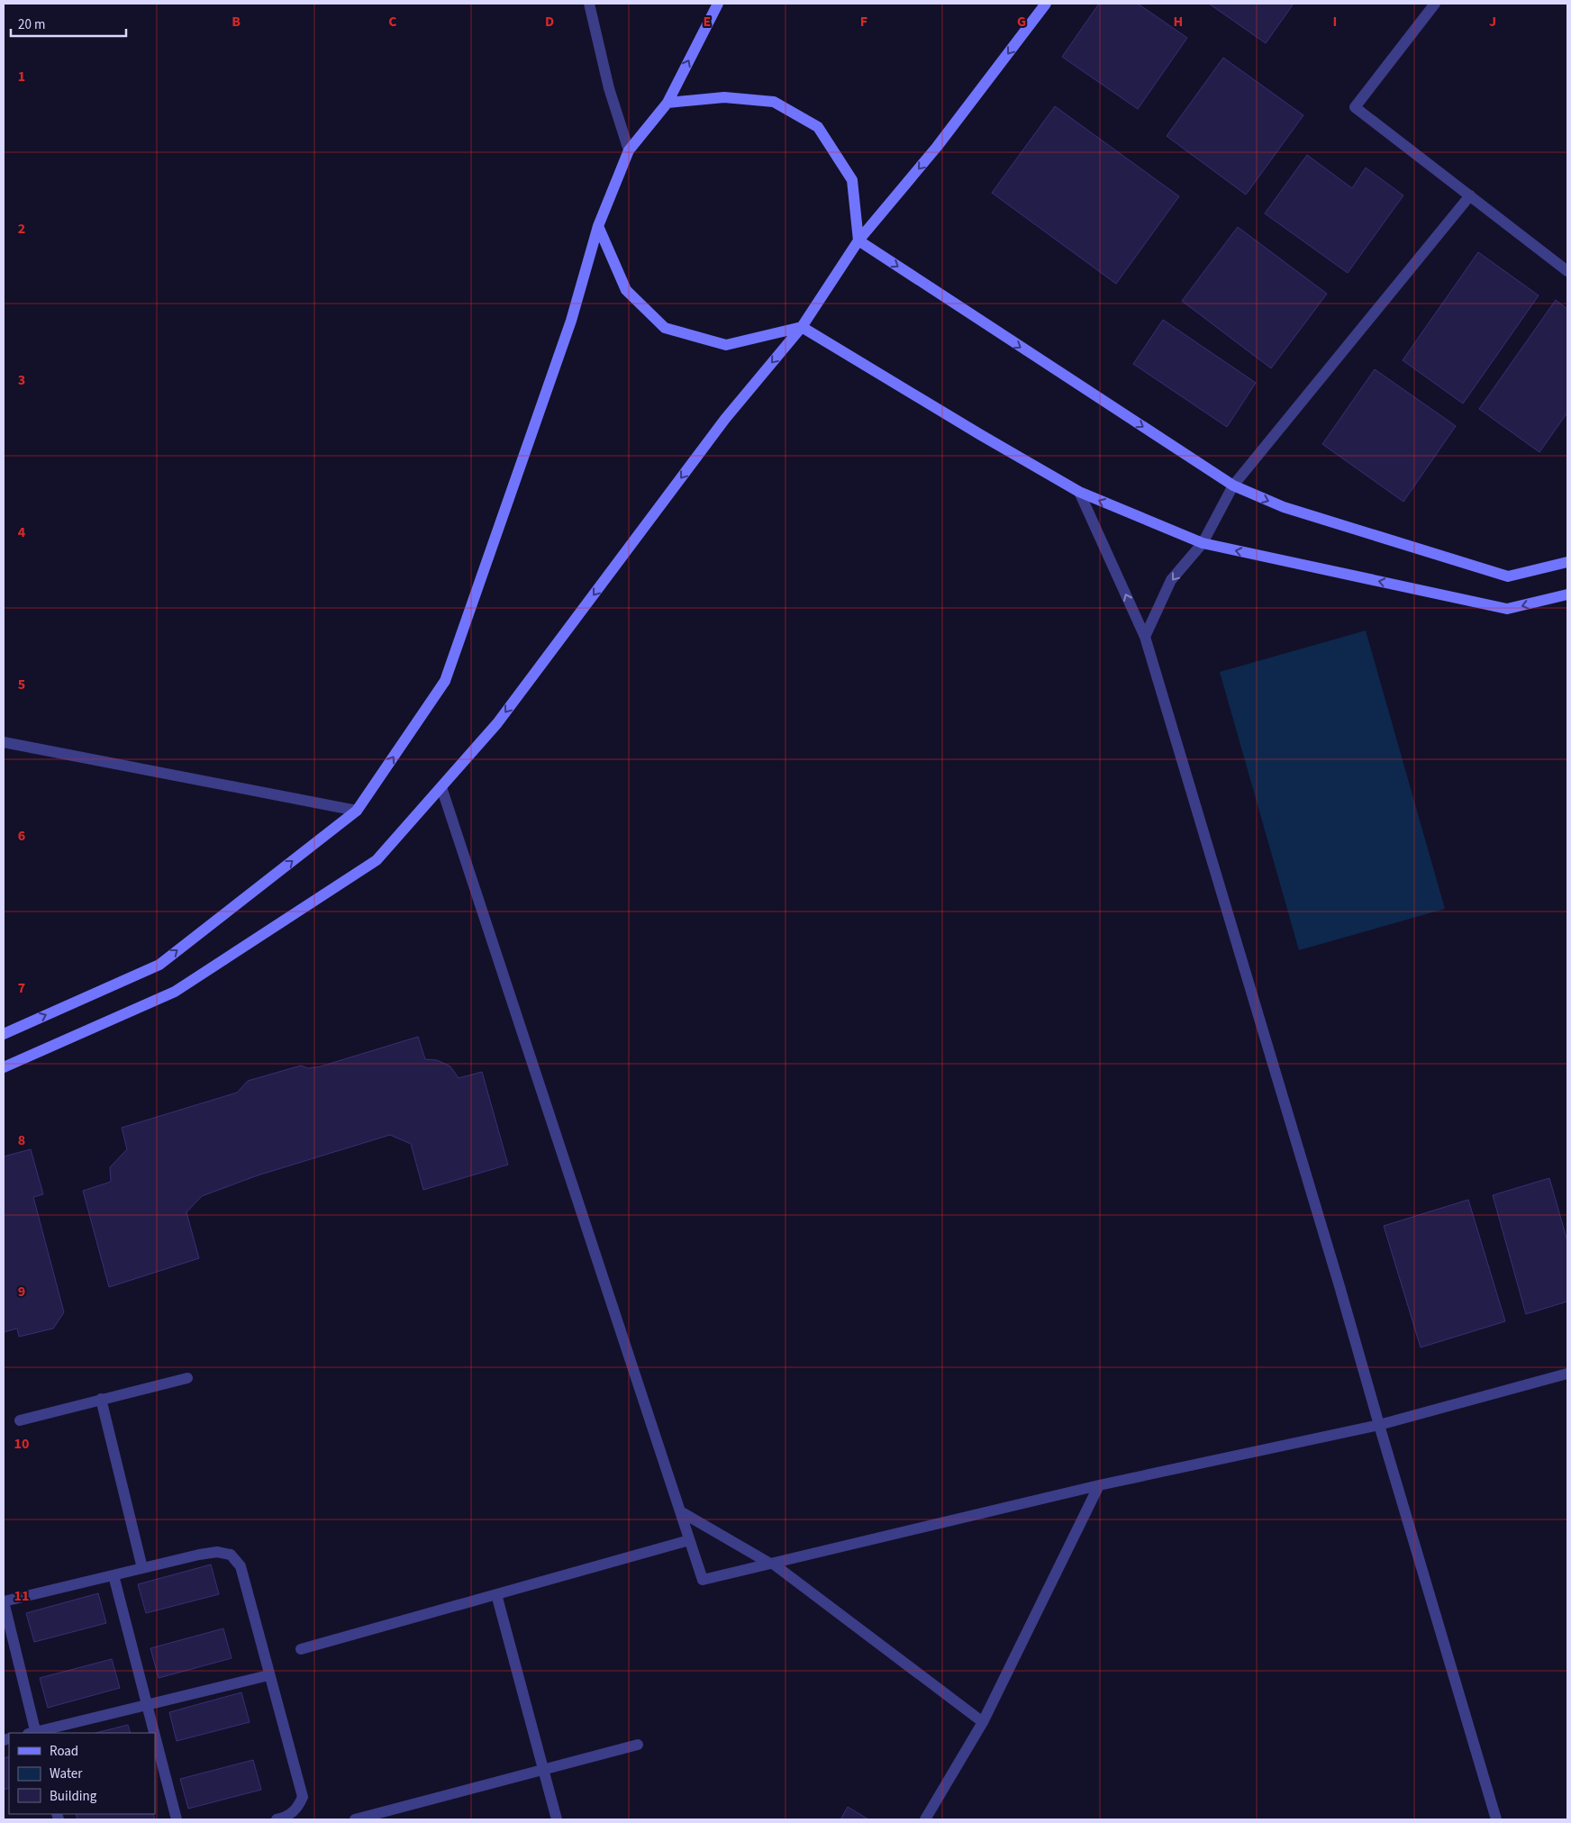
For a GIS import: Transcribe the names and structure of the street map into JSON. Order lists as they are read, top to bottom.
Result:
{
  "legend": ["Road", "Water", "Building"],
  "scale_bar": "20 m",
  "grid": {
    "columns": [
      "B",
      "C",
      "D",
      "E",
      "F",
      "G",
      "H",
      "I",
      "J"
    ],
    "rows": [
      "1",
      "2",
      "3",
      "4",
      "5",
      "6",
      "7",
      "8",
      "9",
      "10",
      "11"
    ]
  }
}
